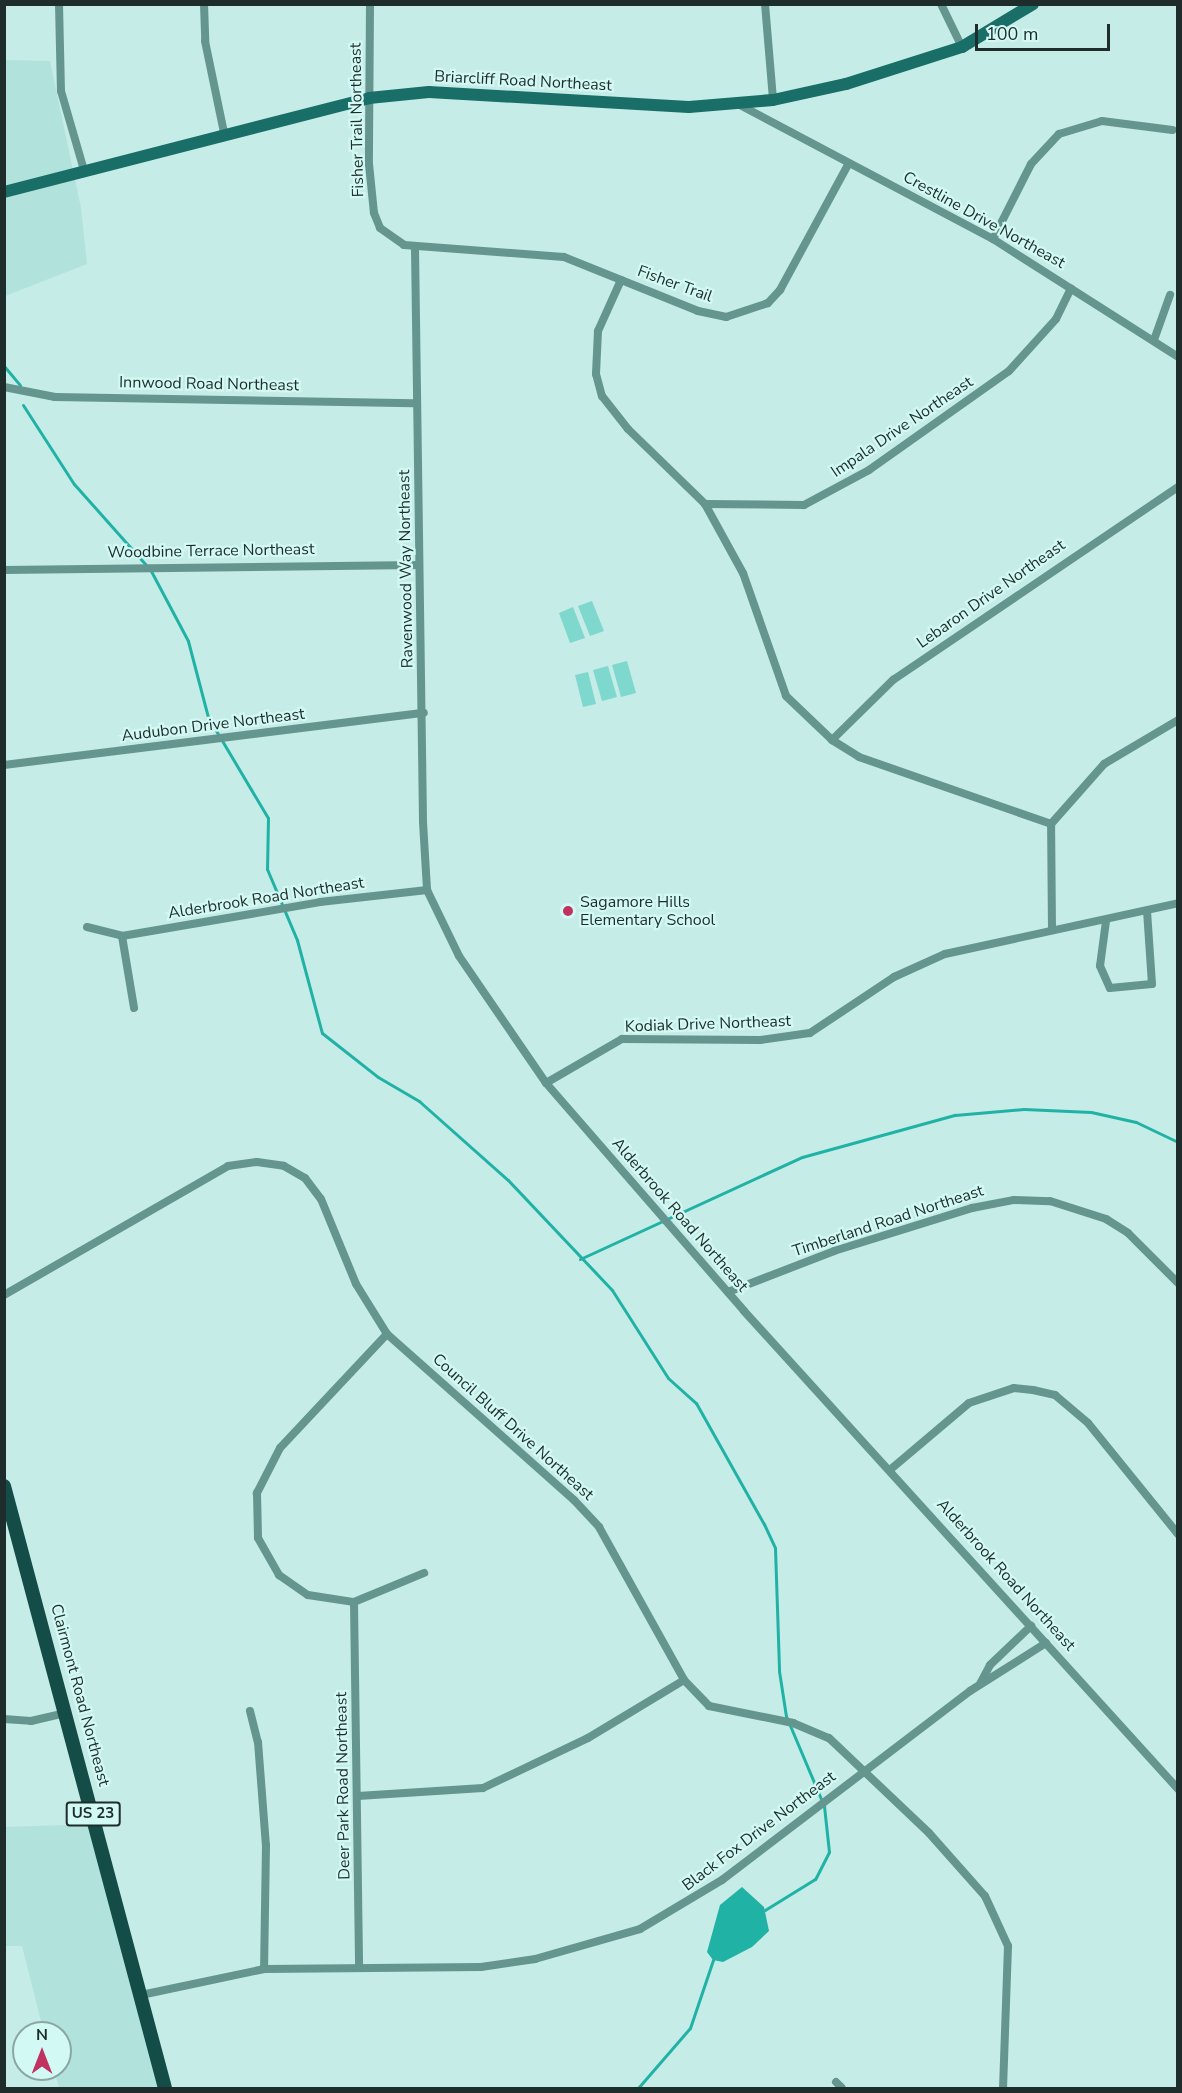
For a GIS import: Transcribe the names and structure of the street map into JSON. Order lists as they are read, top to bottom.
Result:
{
  "streets": {
    "main road": ["Briarcliff Road Northeast", "Clairmont Road Northeast", "US 23"],
    "street": [
      "Fisher Trail Northeast",
      "Crestline Drive Northeast",
      "Fisher Trail",
      "Innwood Road Northeast",
      "Impala Drive Northeast",
      "Woodbine Terrace Northeast",
      "Ravenwood Way Northeast",
      "Lebaron Drive Northeast",
      "Audubon Drive Northeast",
      "Alderbrook Road Northeast",
      "Kodiak Drive Northeast",
      "Timberland Road Northeast",
      "Council Bluff Drive Northeast",
      "Deer Park Road Northeast",
      "Black Fox Drive Northeast"
    ]
  },
  "crossings": [
    ["Briarcliff Road Northeast", "Fisher Trail Northeast"],
    ["Briarcliff Road Northeast", "Crestline Drive Northeast"],
    ["Fisher Trail Northeast", "Fisher Trail"],
    ["Fisher Trail Northeast", "Ravenwood Way Northeast"],
    ["Crestline Drive Northeast", "Fisher Trail"],
    ["Crestline Drive Northeast", "Impala Drive Northeast"],
    ["Fisher Trail", "Ravenwood Way Northeast"],
    ["Innwood Road Northeast", "Ravenwood Way Northeast"],
    ["Woodbine Terrace Northeast", "Ravenwood Way Northeast"],
    ["Ravenwood Way Northeast", "Audubon Drive Northeast"],
    ["Ravenwood Way Northeast", "Alderbrook Road Northeast"],
    ["Alderbrook Road Northeast", "Kodiak Drive Northeast"],
    ["Alderbrook Road Northeast", "Timberland Road Northeast"],
    ["Alderbrook Road Northeast", "Black Fox Drive Northeast"],
    ["Council Bluff Drive Northeast", "Black Fox Drive Northeast"],
    ["Clairmont Road Northeast", "Black Fox Drive Northeast"],
    ["Deer Park Road Northeast", "Black Fox Drive Northeast"]
  ],
  "places": ["Sagamore Hills Elementary School"],
  "scale_bar": "100 m",
  "north": "top"
}
